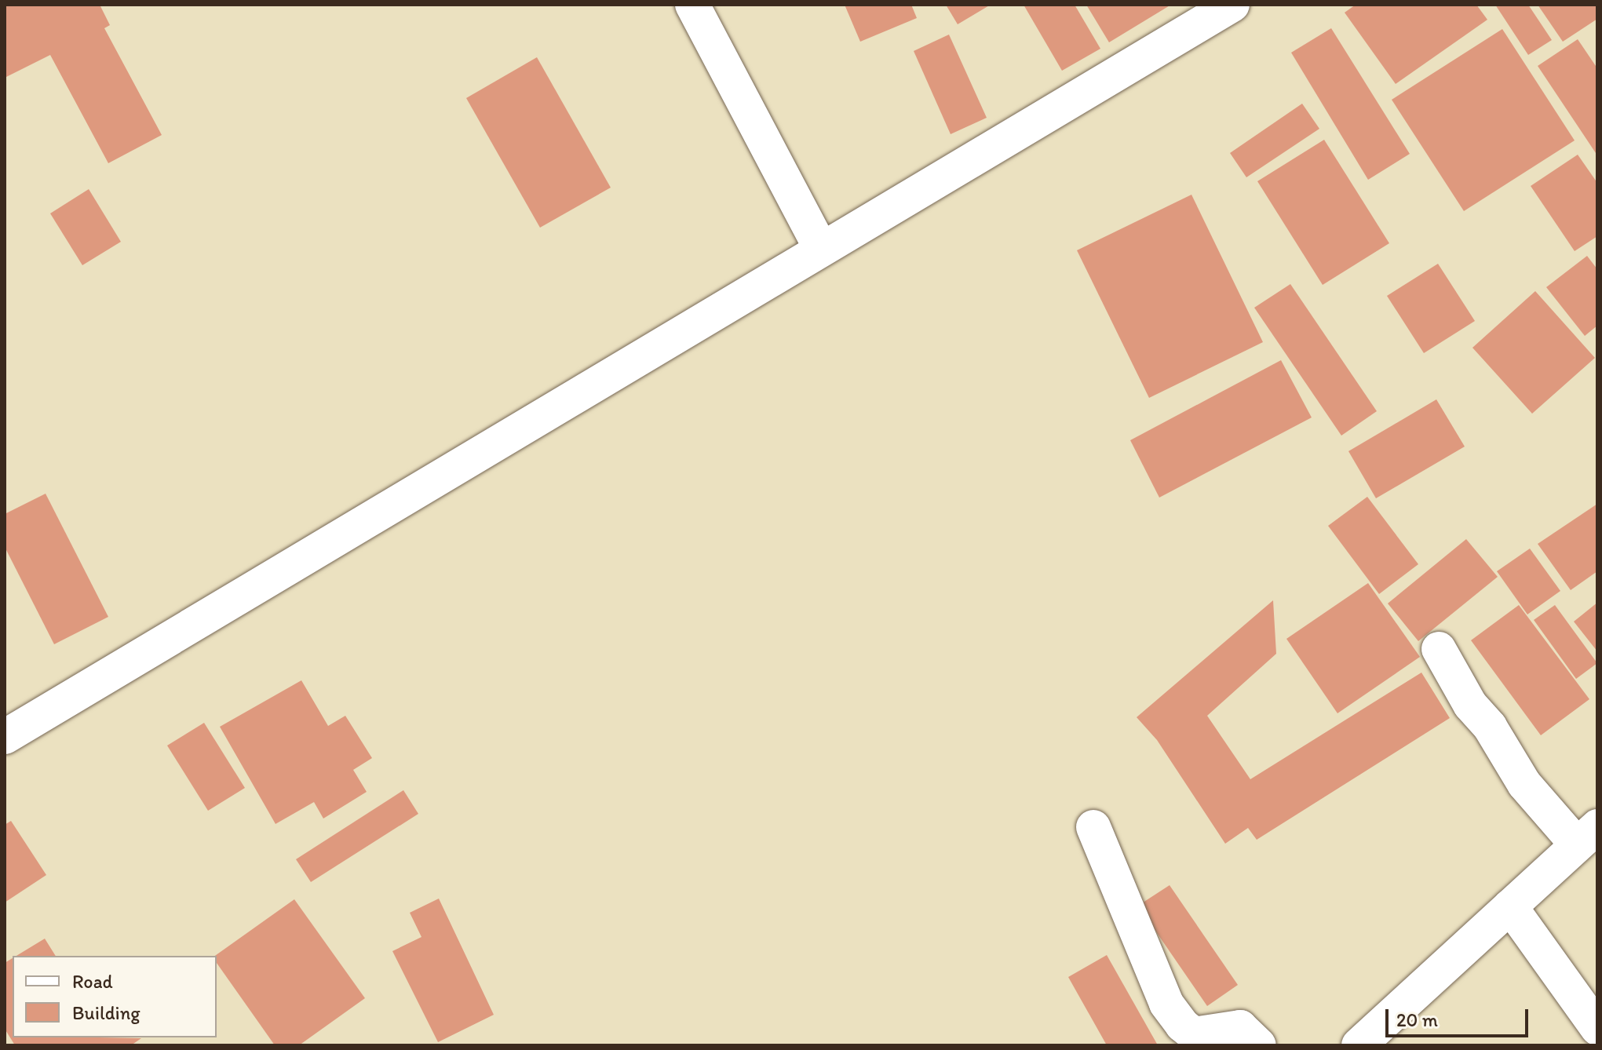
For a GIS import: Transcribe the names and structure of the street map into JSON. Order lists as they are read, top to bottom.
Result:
{
  "legend": ["Road", "Building"],
  "scale_bar": "20 m"
}
